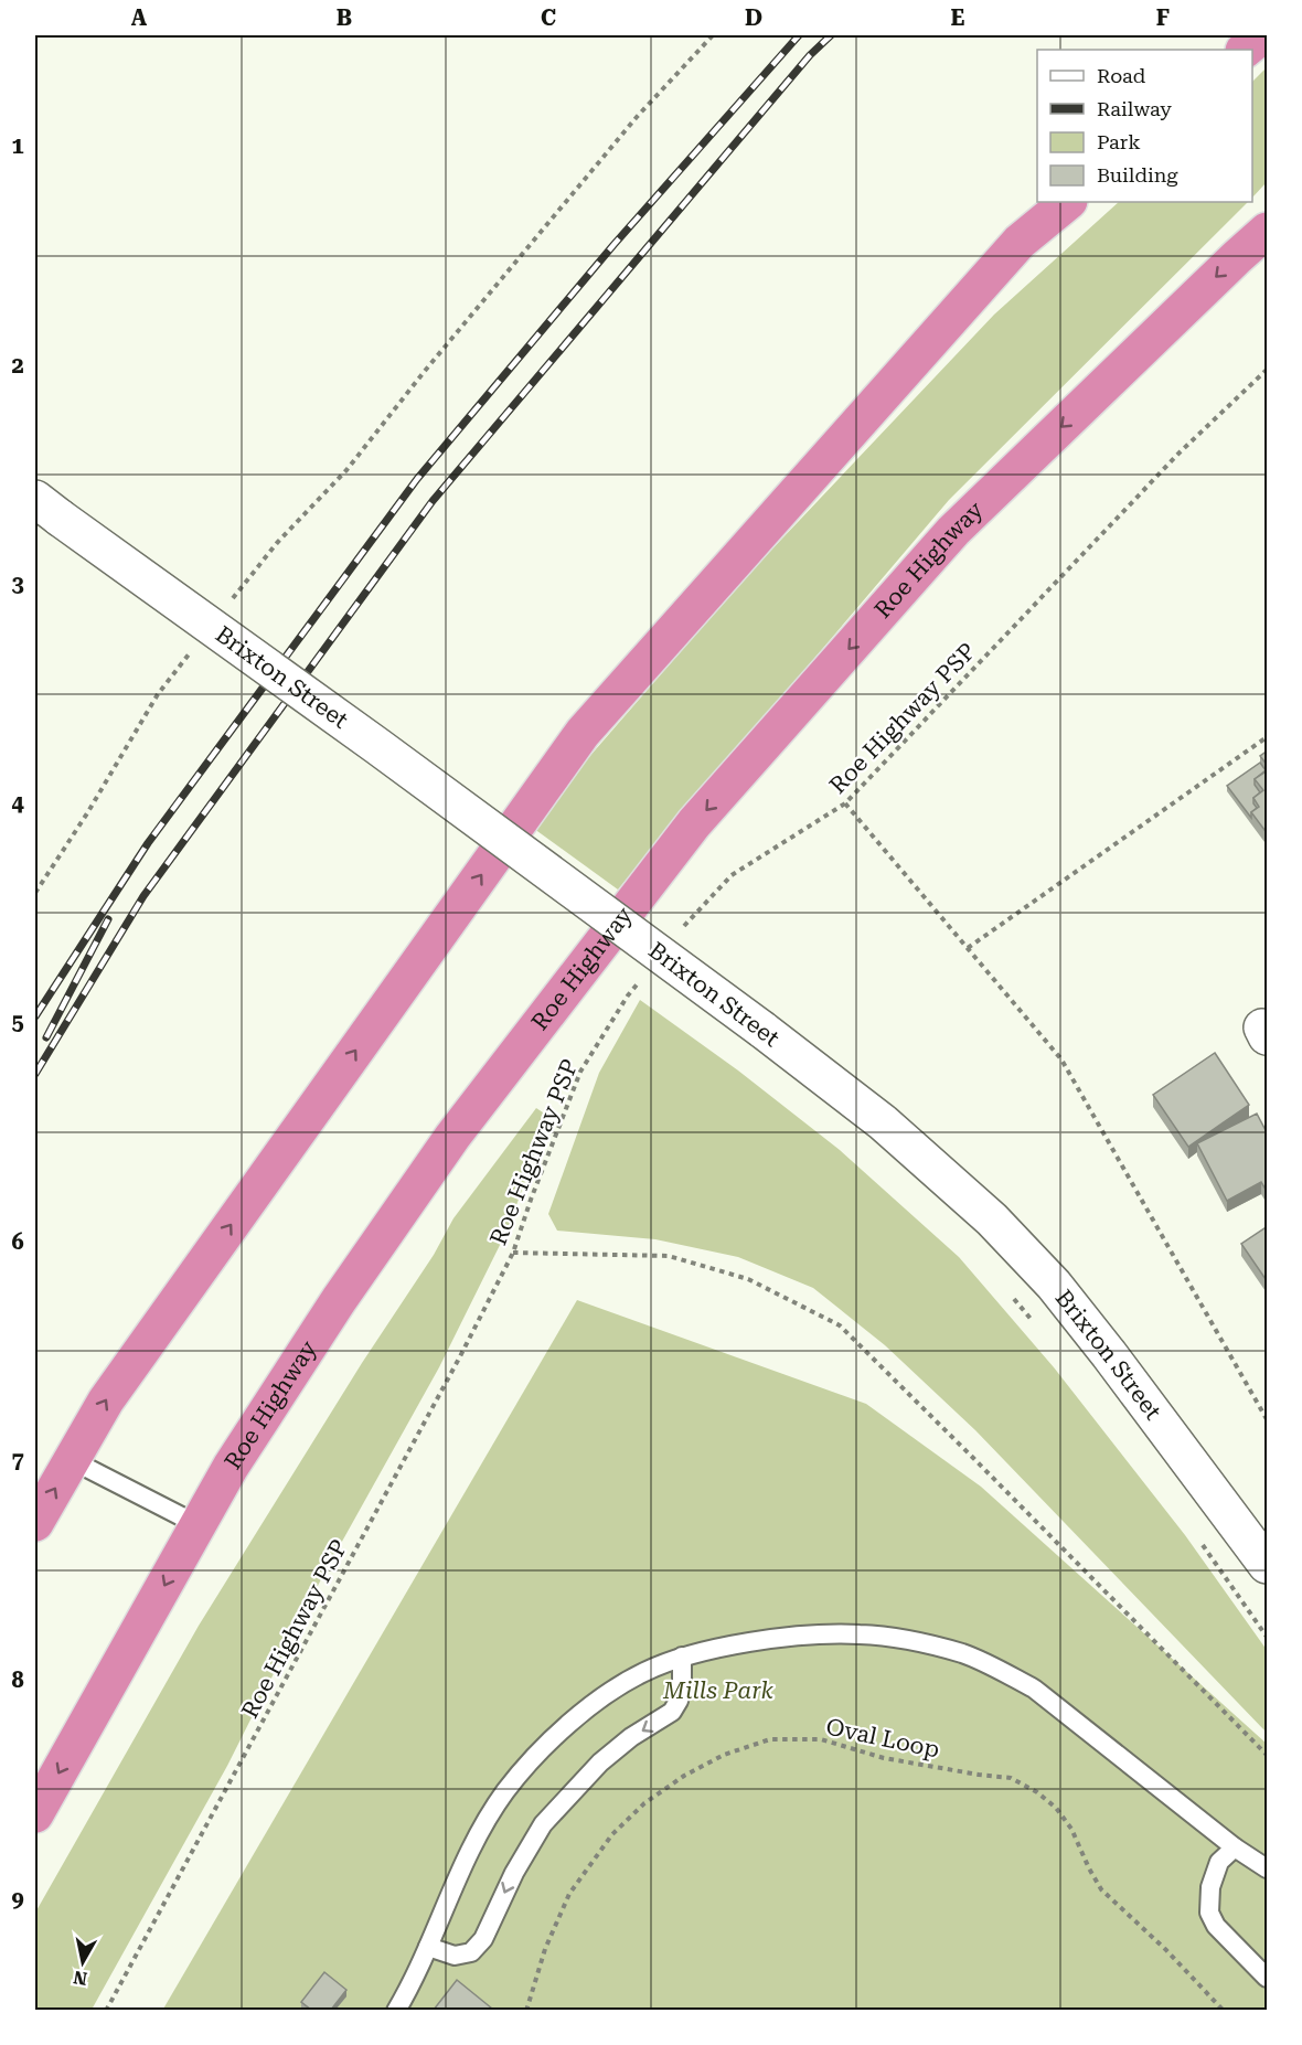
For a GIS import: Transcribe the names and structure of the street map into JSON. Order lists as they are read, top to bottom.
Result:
{
  "streets": {
    "highway": ["Roe Highway"],
    "main road": ["Brixton Street"],
    "path": ["Roe Highway PSP", "Oval Loop"]
  },
  "parks": ["Mills Park"],
  "legend": [
    "Road",
    "Railway",
    "Park",
    "Building"
  ],
  "north": "bottom",
  "grid": {
    "columns": [
      "A",
      "B",
      "C",
      "D",
      "E",
      "F"
    ],
    "rows": [
      "1",
      "2",
      "3",
      "4",
      "5",
      "6",
      "7",
      "8",
      "9"
    ]
  }
}
